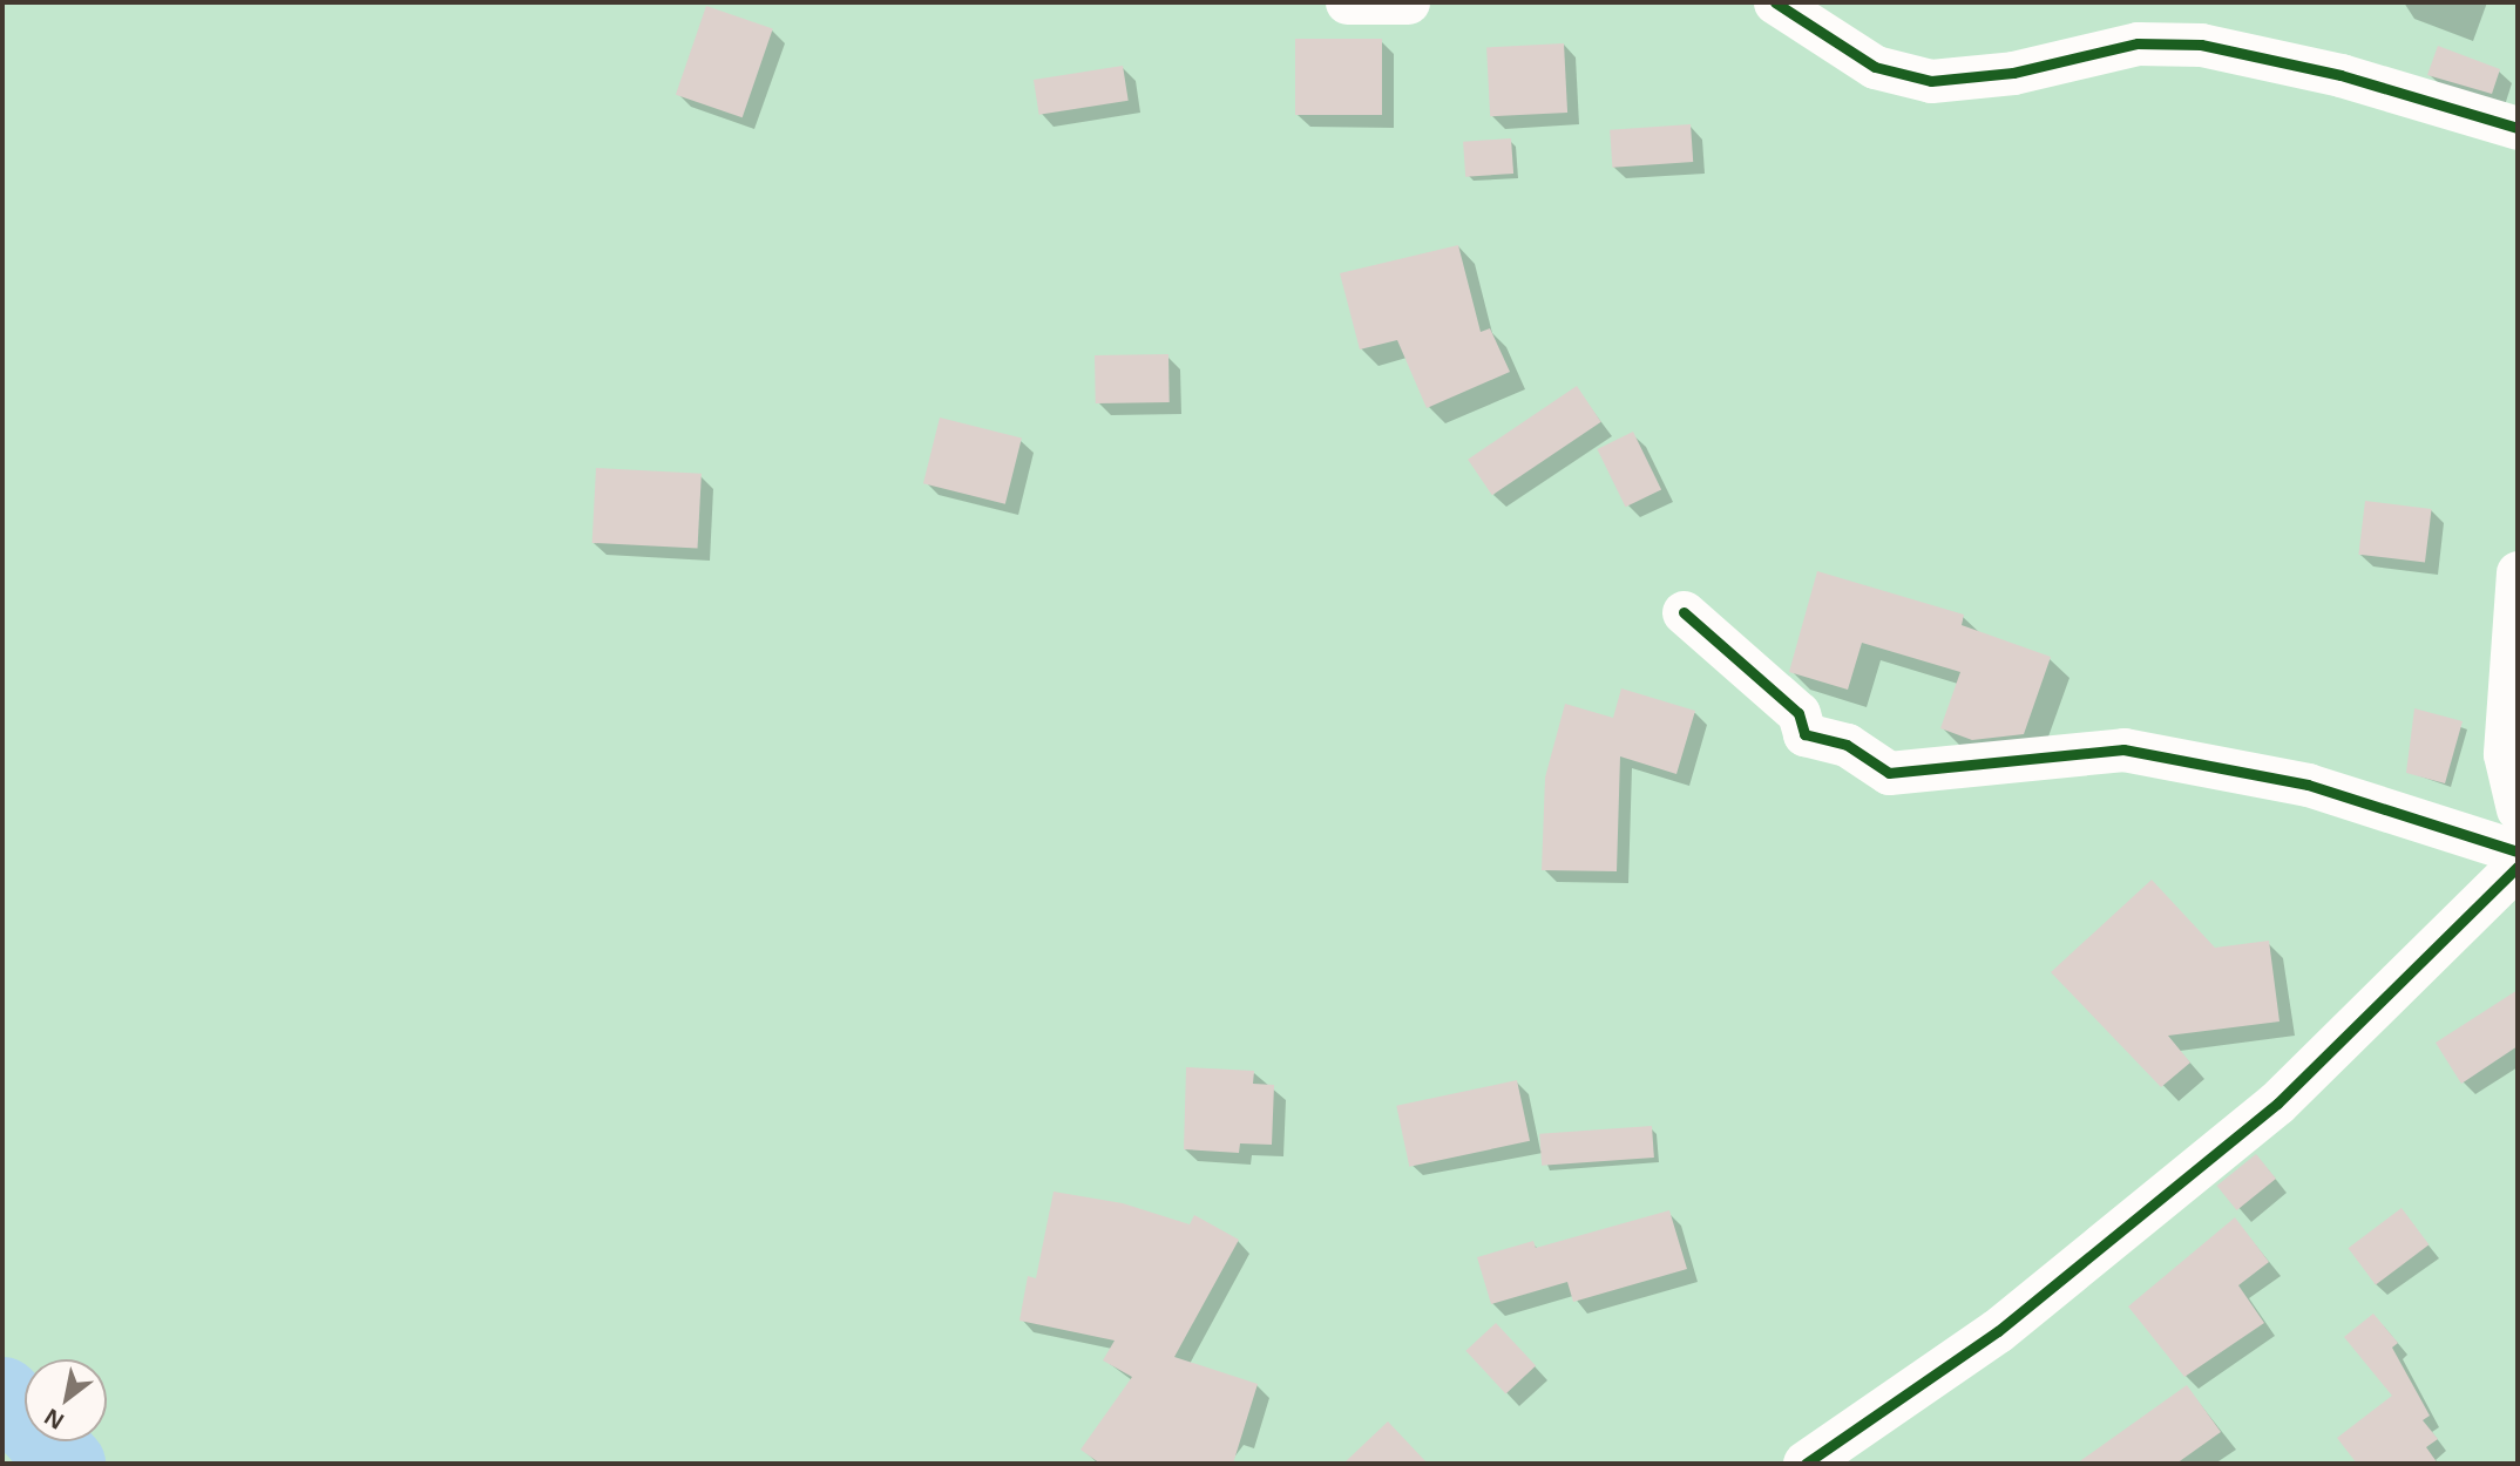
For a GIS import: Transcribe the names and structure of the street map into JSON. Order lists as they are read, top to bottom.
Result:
{
  "north": "bottom left"
}
